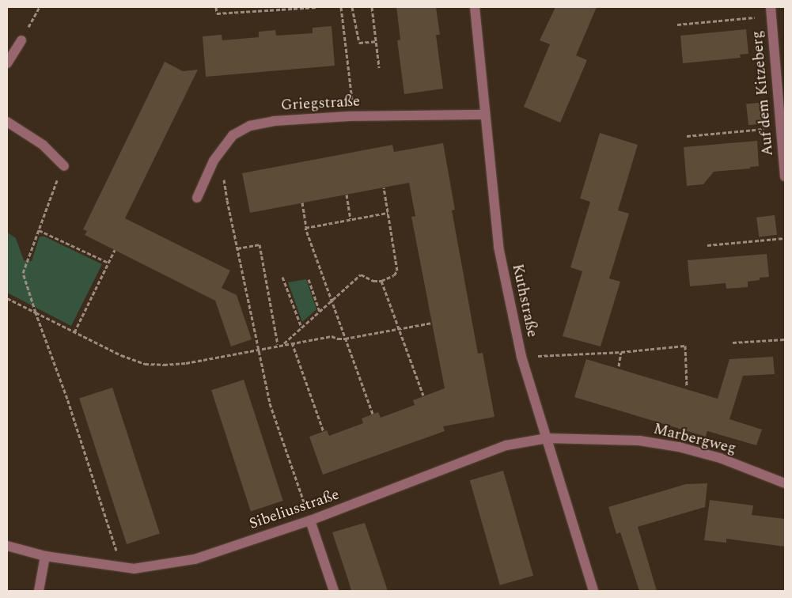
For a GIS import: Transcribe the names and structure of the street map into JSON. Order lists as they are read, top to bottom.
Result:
{
  "streets": {
    "street": [
      "Auf dem Kitzeberg",
      "Griegstraße",
      "Kuthstraße",
      "Marbergweg",
      "Sibeliusstraße"
    ]
  },
  "crossings": [
    ["Griegstraße", "Kuthstraße"],
    ["Kuthstraße", "Marbergweg"],
    ["Kuthstraße", "Sibeliusstraße"],
    ["Marbergweg", "Sibeliusstraße"]
  ]
}
